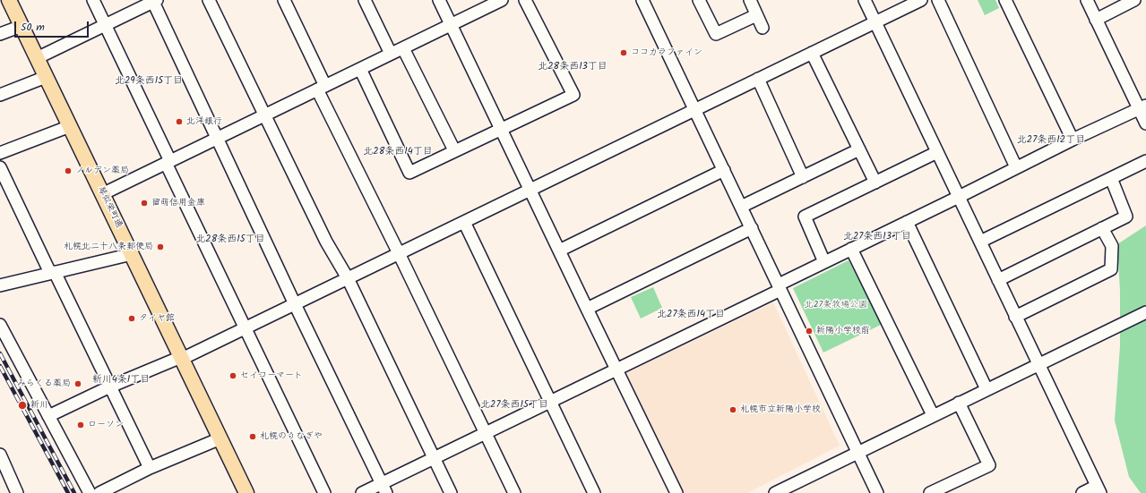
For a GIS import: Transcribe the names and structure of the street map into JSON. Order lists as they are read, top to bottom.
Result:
{
  "streets": {
    "main road": ["琴似栄町通"]
  },
  "districts": [
    "北28条西13丁目",
    "北29条西15丁目",
    "北27条西12丁目",
    "北28条西14丁目",
    "北27条西13丁目",
    "北28条西15丁目",
    "北27条西14丁目",
    "新川4条1丁目",
    "北27条西15丁目"
  ],
  "parks": ["北27条牧場公園"],
  "places": [
    "ココカラファイン",
    "北洋銀行",
    "ノルデン薬局",
    "留萌信用金庫",
    "札幌北二十八条郵便局",
    "タイヤ館",
    "新陽小学校前",
    "セイコーマート",
    "みらくる薬局",
    "新川",
    "札幌市立新陽小学校",
    "ローソン",
    "札幌のうなぎや"
  ],
  "scale_bar": "50 m"
}
